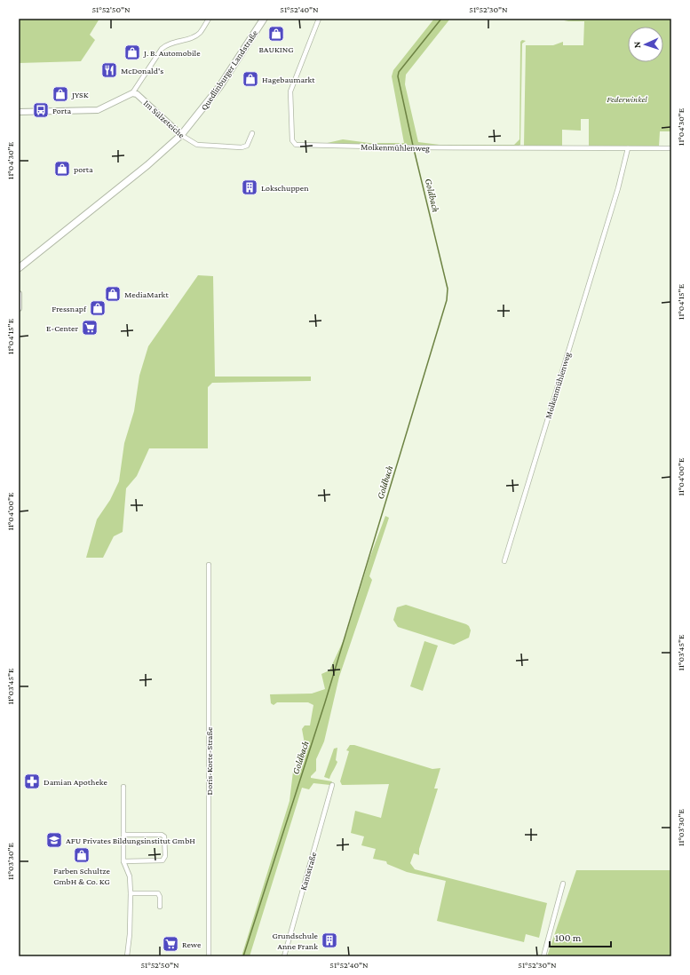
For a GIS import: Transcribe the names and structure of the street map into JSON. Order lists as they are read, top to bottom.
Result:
{
  "streets": {
    "main road": ["Quedlinburger Landstraße"],
    "street": [
      "Im Sülzeteiche",
      "Molkenmühlenweg",
      "Doris-Korte-Straße",
      "Kantstraße"
    ]
  },
  "crossings": [
    ["Quedlinburger Landstraße", "Im Sülzeteiche"]
  ],
  "water": ["Goldbach"],
  "parks": ["Federwinkel"],
  "places": {
    "shop": [
      "BAUKING",
      "J. B. Automobile",
      "Hagebaumarkt",
      "JYSK",
      "porta",
      "MediaMarkt",
      "Fressnapf",
      "Farben Schultze GmbH & Co. KG"
    ],
    "restaurant": ["McDonald's"],
    "bus stop": ["Porta"],
    "building": ["Lokschuppen", "Grundschule Anne Frank"],
    "supermarket": ["E-Center", "Rewe"],
    "pharmacy": ["Damian Apotheke"],
    "school or university": ["AFU Privates Bildungsinstitut GmbH"]
  },
  "scale_bar": "100 m",
  "north": "left",
  "coordinates": [
    "51°52'50\"N",
    "51°52'40\"N",
    "51°52'30\"N",
    "11°04'30\"E",
    "11°04'15\"E",
    "11°04'00\"E",
    "11°03'45\"E",
    "11°03'30\"E"
  ]
}
